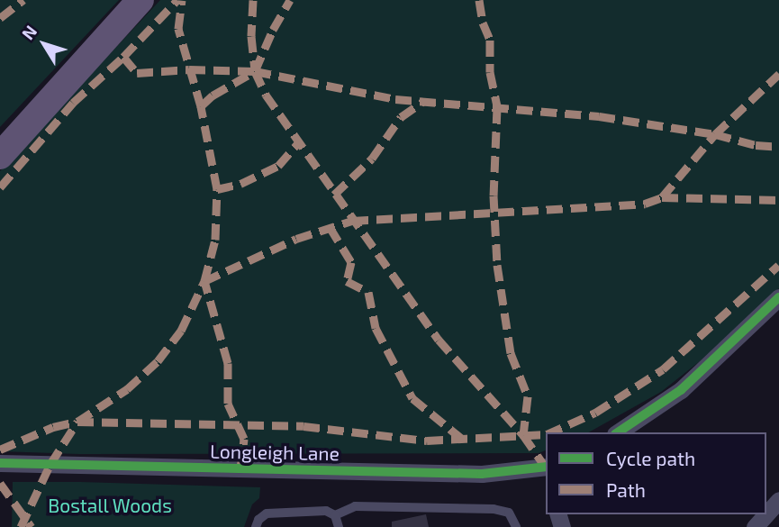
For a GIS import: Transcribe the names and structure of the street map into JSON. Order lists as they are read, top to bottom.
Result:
{
  "streets": {
    "street": ["Longleigh Lane"]
  },
  "parks": ["Bostall Woods"],
  "legend": ["Cycle path", "Path"],
  "north": "top left"
}
